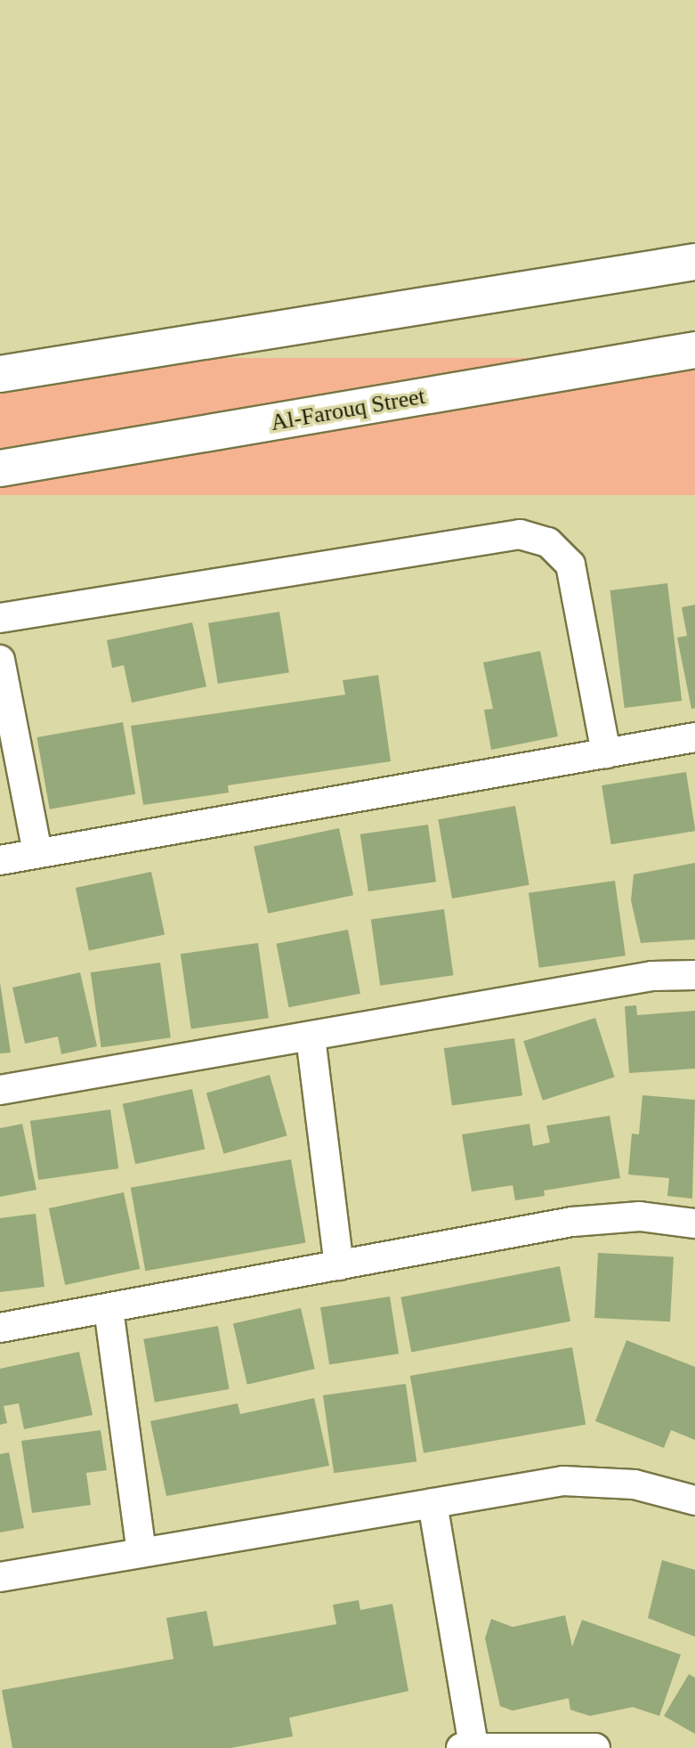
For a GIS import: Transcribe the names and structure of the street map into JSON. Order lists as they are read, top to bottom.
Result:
{
  "streets": {
    "main road": ["Al-Farouq Street"]
  }
}
